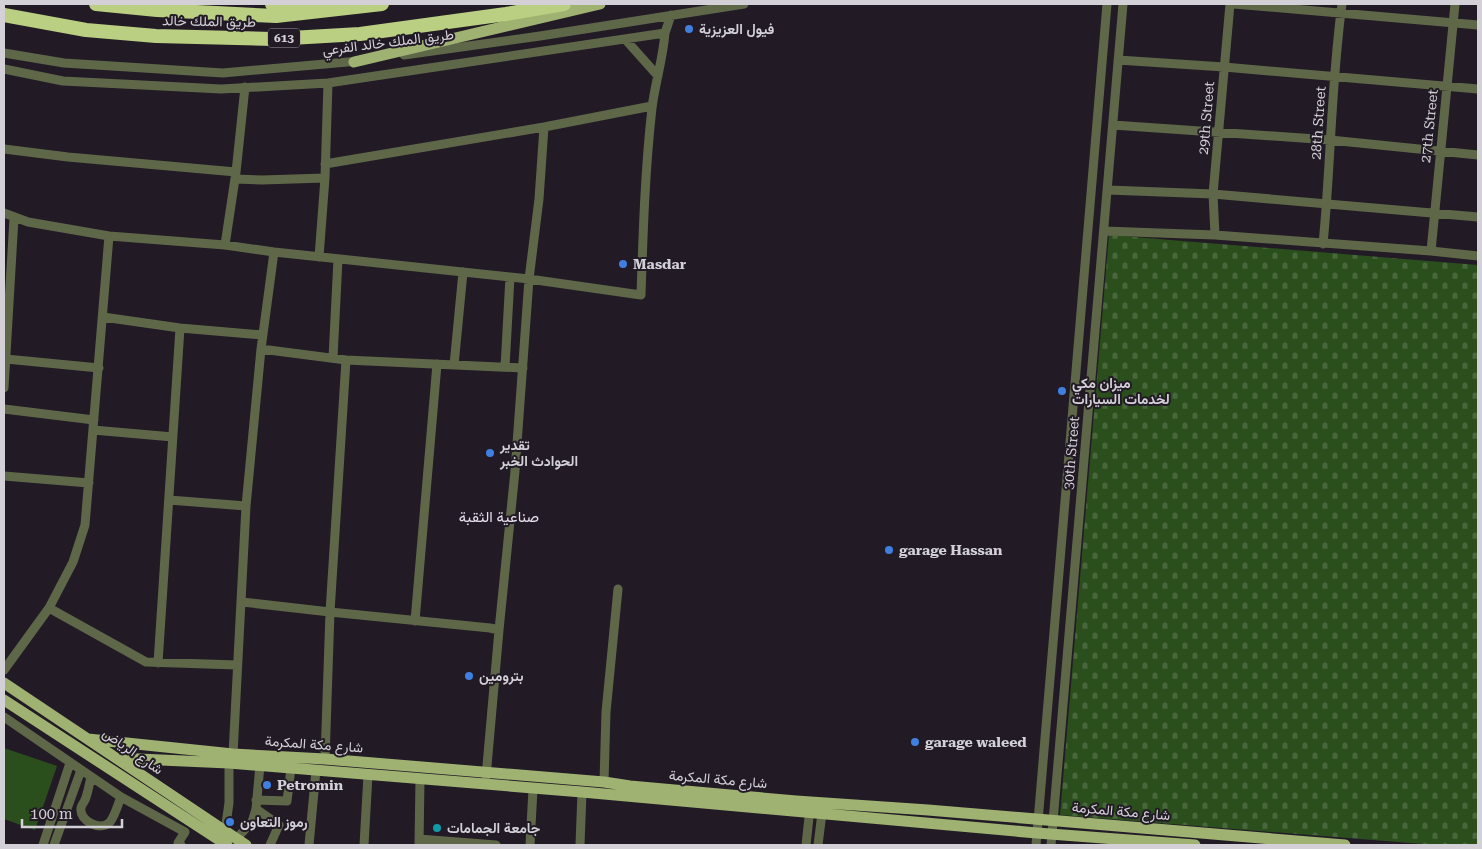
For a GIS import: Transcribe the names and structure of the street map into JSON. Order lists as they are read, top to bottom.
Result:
{
  "streets": {
    "highway": ["طريق الملك خالد", "613"],
    "main road": ["شارع مكة المكرمة", "شارع الرياض"],
    "street": [
      "طريق الملك خالد الفرعي",
      "29th Street",
      "28th Street",
      "27th Street",
      "30th Street"
    ]
  },
  "crossings": [
    ["30th Street", "شارع مكة المكرمة"],
    ["شارع مكة المكرمة", "شارع الرياض"]
  ],
  "districts": ["صناعية الثقبة"],
  "places": [
    "فيول العزيزية",
    "Masdar",
    "ميزان مكي لخدمات السيارات",
    "تقدير الحوادث الخبر",
    "garage Hassan",
    "بترومين",
    "garage waleed",
    "Petromin",
    "رموز التعاون",
    "جامعة الجمامات"
  ],
  "scale_bar": "100 m"
}
